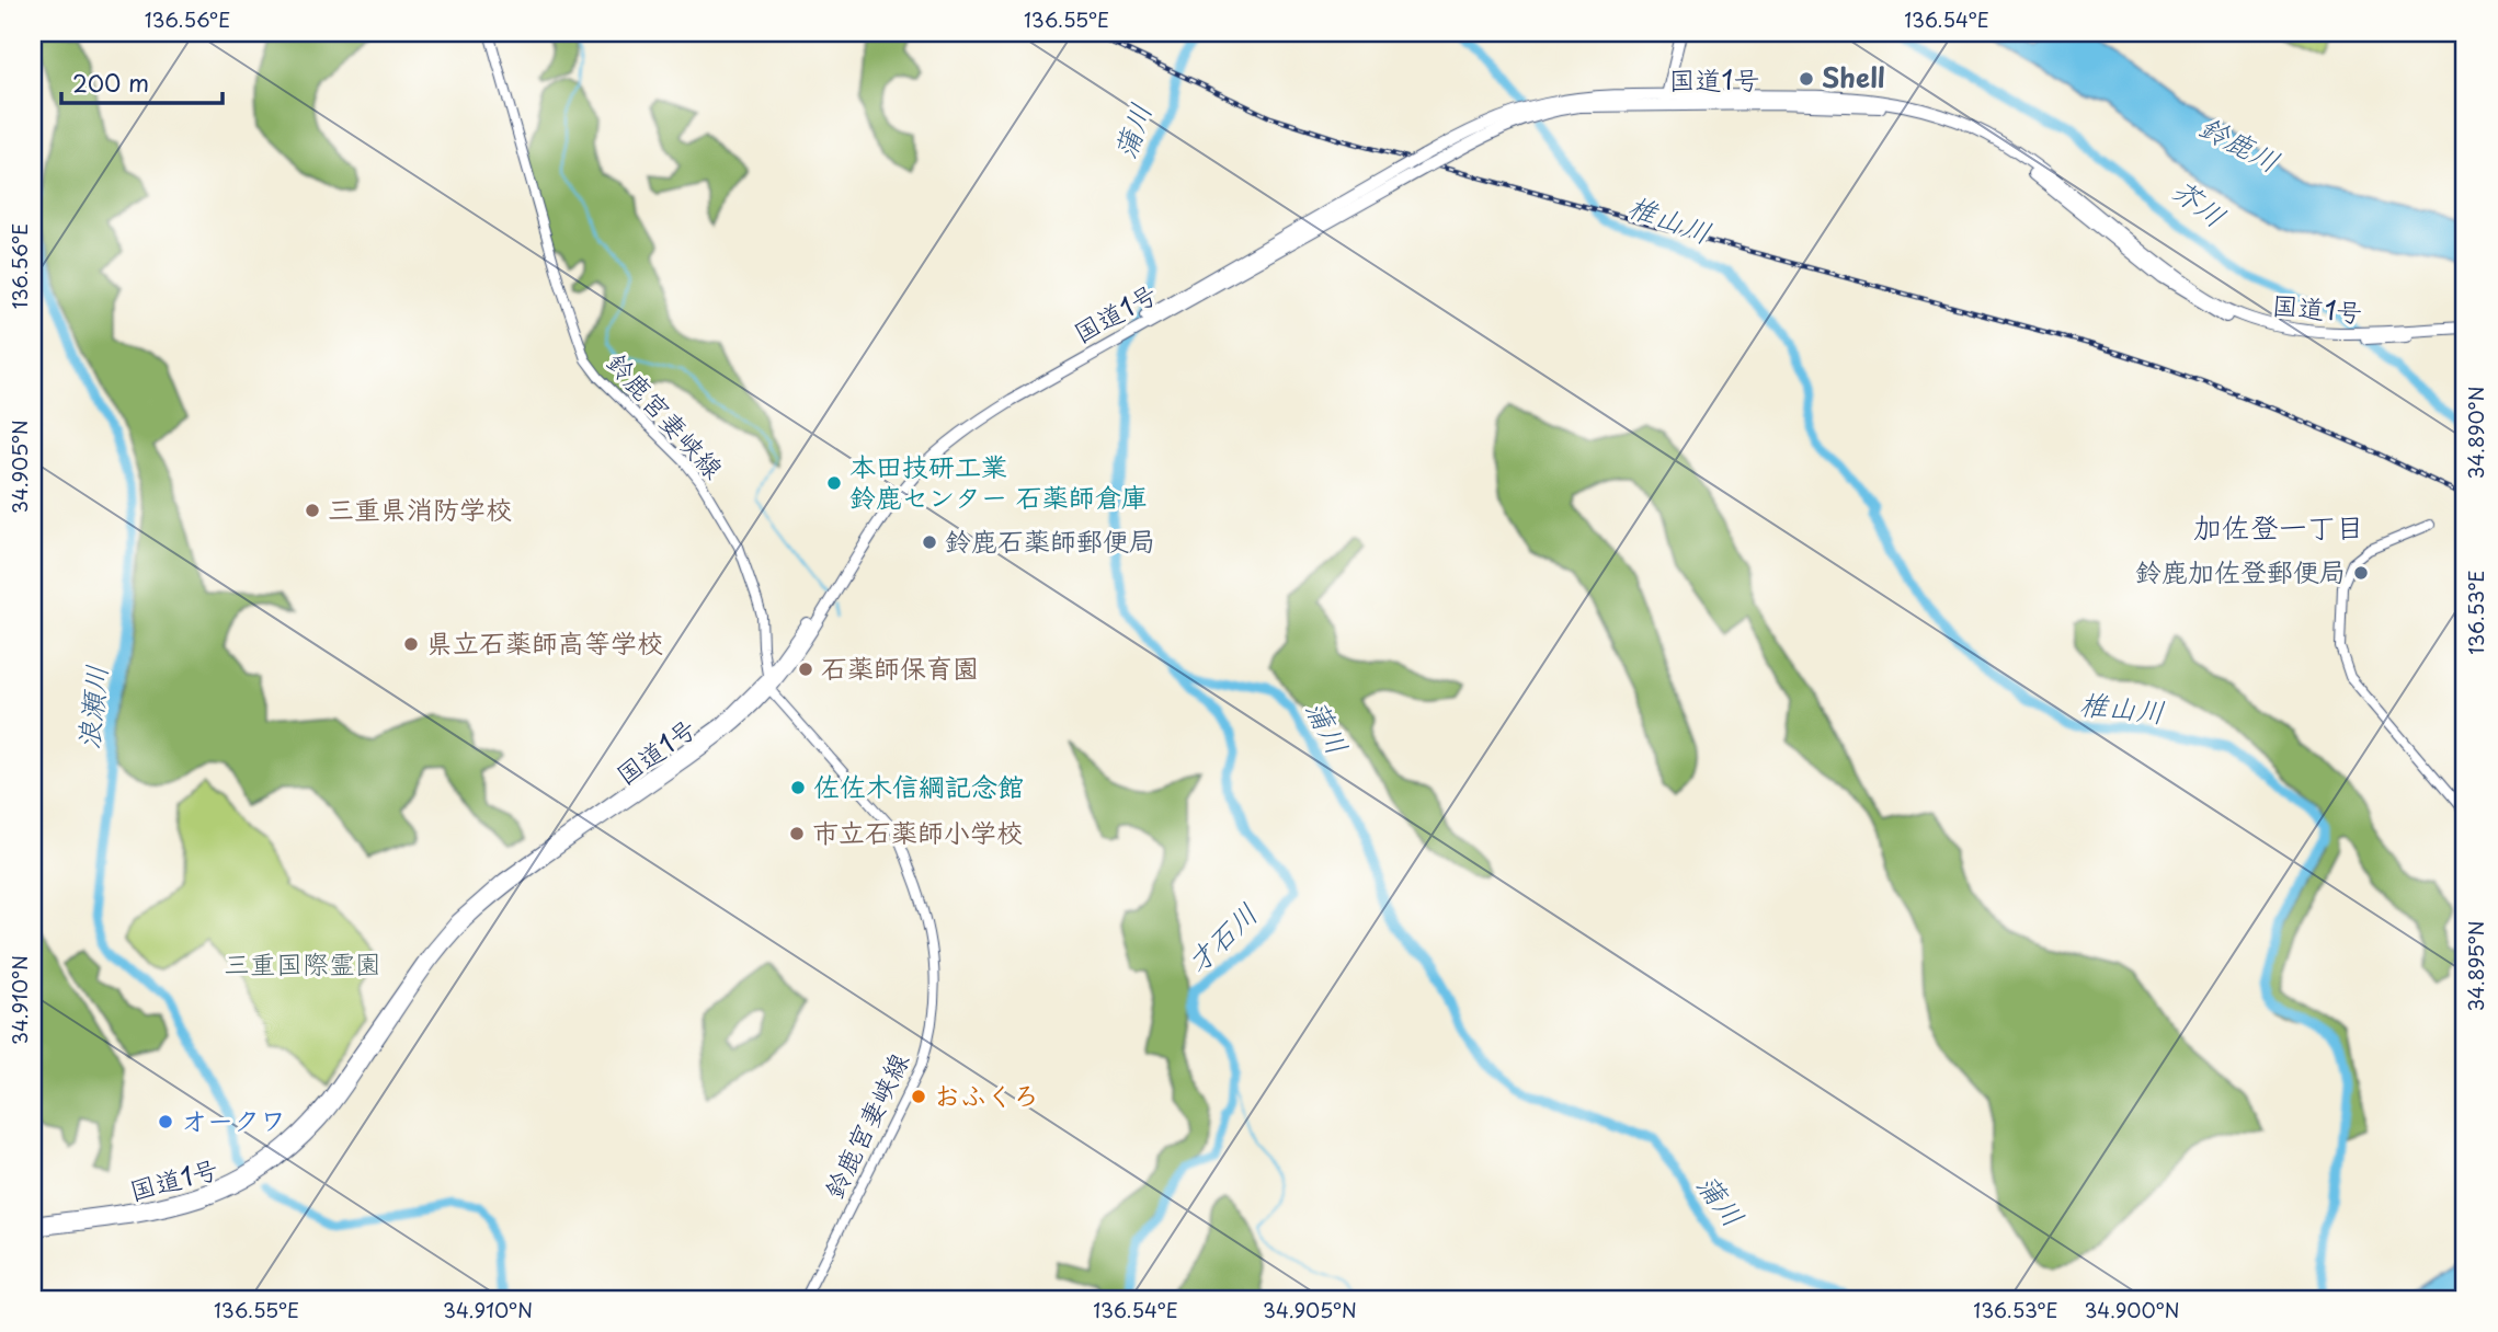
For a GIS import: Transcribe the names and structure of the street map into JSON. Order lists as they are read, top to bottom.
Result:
{
  "streets": {
    "highway": ["国道1号"],
    "main road": ["鈴鹿宮妻峡線"]
  },
  "crossings": [
    ["国道1号", "鈴鹿宮妻峡線"]
  ],
  "districts": ["加佐登一丁目"],
  "water": [
    "蒲川",
    "鈴鹿川",
    "芥川",
    "椎山川",
    "浪瀬川",
    "才石川"
  ],
  "parks": ["三重国際霊園"],
  "places": [
    "Shell",
    "本田技研工業 鈴鹿センター 石薬師倉庫",
    "三重県消防学校",
    "鈴鹿石薬師郵便局",
    "鈴鹿加佐登郵便局",
    "県立石薬師高等学校",
    "石薬師保育園",
    "佐佐木信綱記念館",
    "市立石薬師小学校",
    "おふくろ",
    "オークワ"
  ],
  "scale_bar": "200 m",
  "coordinates": [
    "136.56°E",
    "136.55°E",
    "136.54°E",
    "34.890°N",
    "34.905°N",
    "136.53°E",
    "34.895°N",
    "34.910°N",
    "34.900°N"
  ]
}
